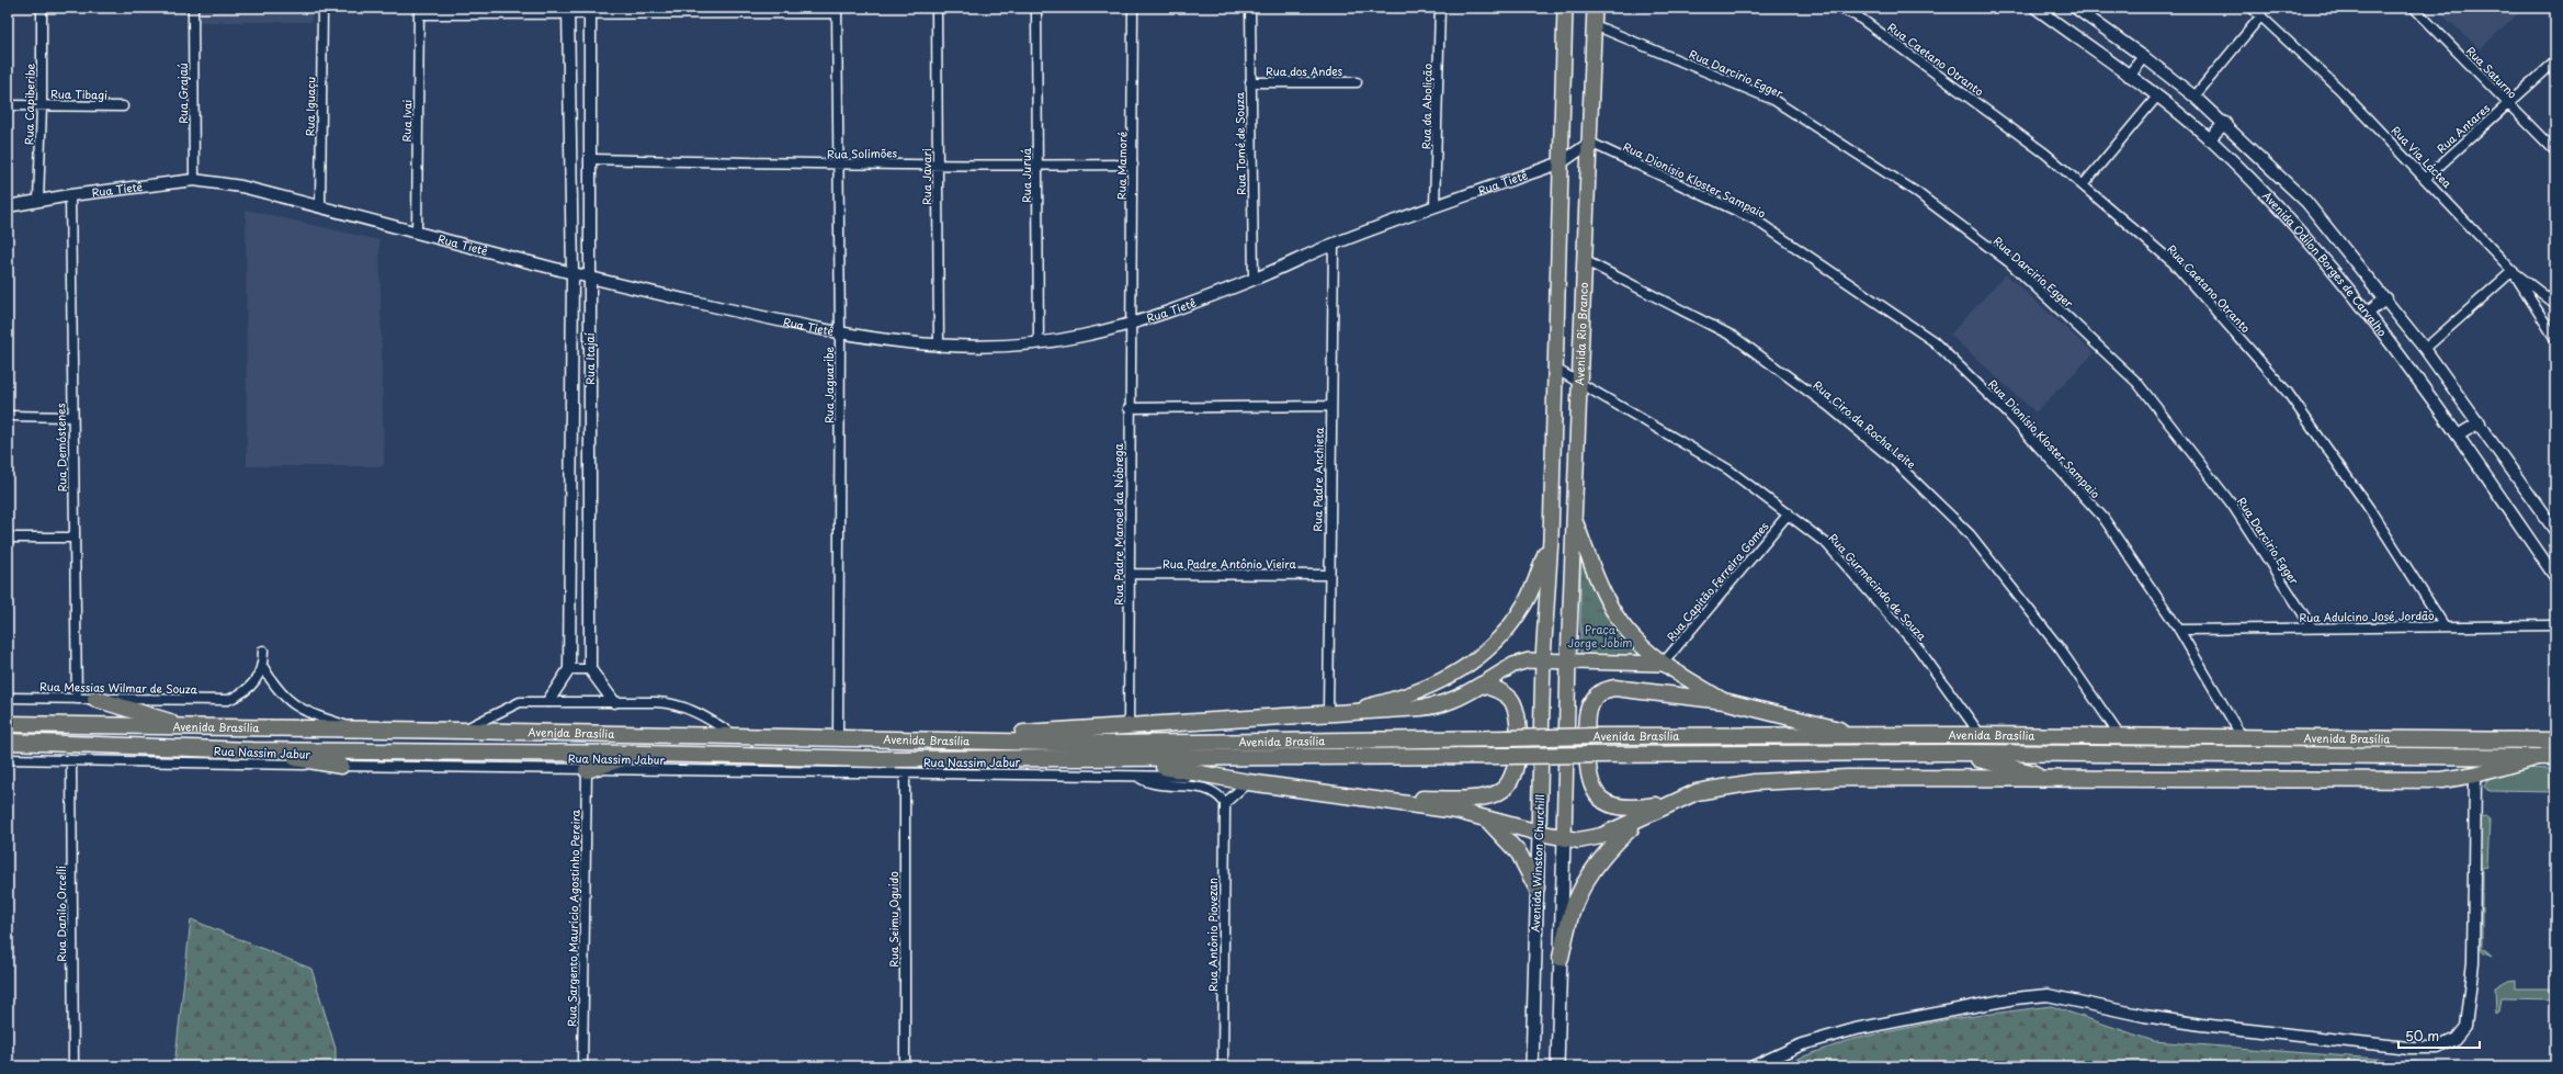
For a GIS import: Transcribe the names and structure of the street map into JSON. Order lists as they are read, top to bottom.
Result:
{
  "streets": {
    "highway": ["Avenida Brasília"],
    "main road": ["Avenida Rio Branco", "Avenida Winston Churchill"],
    "street": [
      "Rua Caetano Otranto",
      "Rua dos Andes",
      "Rua Saturno",
      "Rua Darcirio Egger",
      "Rua Grajaú",
      "Rua Tibagi",
      "Rua Capiberibe",
      "Rua Iguaçu",
      "Rua da Abolição",
      "Rua Ivai",
      "Rua Antares",
      "Rua Tomé de Souza",
      "Rua Solimões",
      "Rua Via Láctea",
      "Rua Mamoré",
      "Rua Juruá",
      "Rua Javari",
      "Rua Dionísio Kloster Sampaio",
      "Rua Tietê",
      "Avenida Odilon Borges de Carvalho",
      "Rua Itajaí",
      "Rua Jaguaribe",
      "Rua Ciro da Rocha Leite",
      "Rua Demóstenes",
      "Rua Padre Anchieta",
      "Rua Padre Manoel da Nóbrega",
      "Rua Padre Antônio Vieira",
      "Rua Capitão Ferreira Gomes",
      "Rua Gurmecindo de Souza",
      "Rua Adulcino José Jordão",
      "Rua Messias Wilmar de Souza",
      "Rua Nassim Jabur",
      "Rua Danilo Orcelli",
      "Rua Sargento Maurício Agostinho Pereira",
      "Rua Seimu Oguido",
      "Rua Antônio Piovezan"
    ]
  },
  "crossings": [
    ["Rua Caetano Otranto", "Rua Adulcino José Jordão"],
    ["Rua dos Andes", "Rua Tomé de Souza"],
    ["Rua Saturno", "Rua Antares"],
    ["Rua Darcirio Egger", "Avenida Rio Branco"],
    ["Rua Darcirio Egger", "Rua Adulcino José Jordão"],
    ["Rua Grajaú", "Rua Tietê"],
    ["Rua Tibagi", "Rua Capiberibe"],
    ["Rua Capiberibe", "Rua Tietê"],
    ["Rua Iguaçu", "Rua Tietê"],
    ["Rua da Abolição", "Rua Tietê"],
    ["Rua Ivai", "Rua Tietê"],
    ["Rua Antares", "Rua Via Láctea"],
    ["Rua Tomé de Souza", "Rua Tietê"],
    ["Rua Solimões", "Rua Mamoré"],
    ["Rua Solimões", "Rua Juruá"],
    ["Rua Solimões", "Rua Javari"],
    ["Rua Solimões", "Rua Itajaí"],
    ["Rua Solimões", "Rua Jaguaribe"],
    ["Rua Mamoré", "Rua Tietê"],
    ["Rua Mamoré", "Rua Padre Manoel da Nóbrega"],
    ["Rua Juruá", "Rua Tietê"],
    ["Rua Javari", "Rua Tietê"],
    ["Rua Dionísio Kloster Sampaio", "Rua Tietê"],
    ["Rua Dionísio Kloster Sampaio", "Avenida Rio Branco"],
    ["Rua Dionísio Kloster Sampaio", "Rua Adulcino José Jordão"],
    ["Rua Dionísio Kloster Sampaio", "Avenida Brasília"],
    ["Rua Tietê", "Avenida Rio Branco"],
    ["Rua Tietê", "Rua Itajaí"],
    ["Rua Tietê", "Rua Jaguaribe"],
    ["Rua Tietê", "Rua Demóstenes"],
    ["Rua Tietê", "Rua Padre Anchieta"],
    ["Rua Tietê", "Rua Padre Manoel da Nóbrega"],
    ["Avenida Rio Branco", "Rua Ciro da Rocha Leite"],
    ["Avenida Rio Branco", "Rua Gurmecindo de Souza"],
    ["Rua Jaguaribe", "Avenida Brasília"],
    ["Rua Ciro da Rocha Leite", "Avenida Brasília"],
    ["Rua Demóstenes", "Rua Messias Wilmar de Souza"],
    ["Rua Padre Anchieta", "Rua Padre Antônio Vieira"],
    ["Rua Padre Manoel da Nóbrega", "Rua Padre Antônio Vieira"],
    ["Rua Capitão Ferreira Gomes", "Rua Gurmecindo de Souza"],
    ["Rua Gurmecindo de Souza", "Avenida Brasília"],
    ["Rua Nassim Jabur", "Rua Danilo Orcelli"],
    ["Rua Nassim Jabur", "Rua Sargento Maurício Agostinho Pereira"],
    ["Rua Nassim Jabur", "Rua Seimu Oguido"]
  ],
  "parks": ["Praça Jorge Jobim"],
  "scale_bar": "50 m"
}
